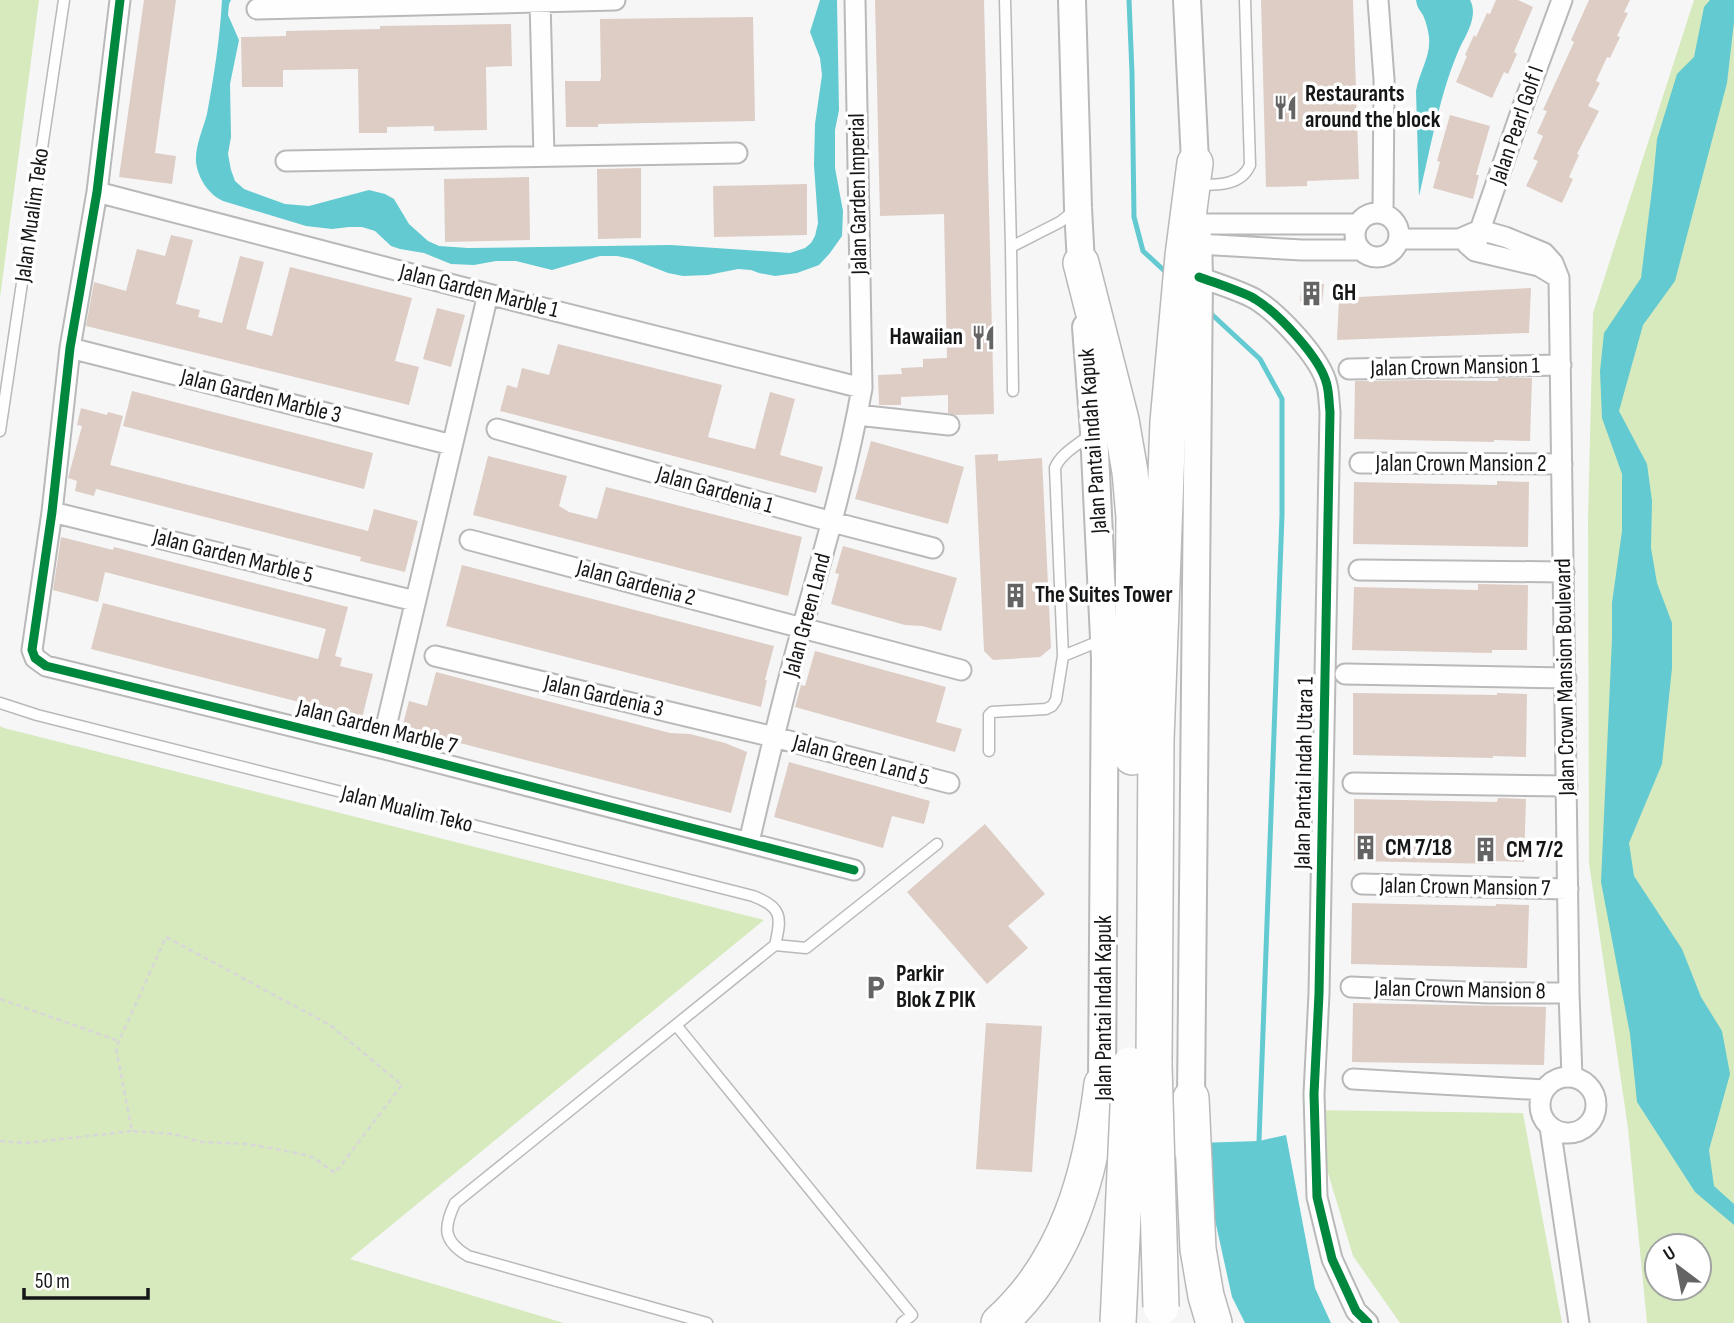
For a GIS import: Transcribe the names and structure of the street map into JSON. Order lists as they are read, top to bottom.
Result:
{
  "streets": {
    "main road": ["Jalan Pantai Indah Kapuk"],
    "street": [
      "Jalan Pearl Golf I",
      "Jalan Garden Imperial",
      "Jalan Garden Marble 1",
      "Jalan Crown Mansion 1",
      "Jalan Garden Marble 3",
      "Jalan Crown Mansion 2",
      "Jalan Gardenia 1",
      "Jalan Garden Marble 5",
      "Jalan Gardenia 2",
      "Jalan Green Land",
      "Jalan Crown Mansion Boulevard",
      "Jalan Gardenia 3",
      "Jalan Garden Marble 7",
      "Jalan Green Land 5",
      "Jalan Pantai Indah Utara 1",
      "Jalan Crown Mansion 7",
      "Jalan Crown Mansion 8"
    ],
    "lane": ["Jalan Mualim Teko"]
  },
  "crossings": [
    ["Jalan Garden Imperial", "Jalan Garden Marble 1"],
    ["Jalan Garden Imperial", "Jalan Green Land"],
    ["Jalan Garden Marble 1", "Jalan Green Land"],
    ["Jalan Garden Marble 1", "Jalan Garden Marble 7"],
    ["Jalan Crown Mansion 1", "Jalan Crown Mansion Boulevard"],
    ["Jalan Garden Marble 3", "Jalan Garden Marble 7"],
    ["Jalan Pantai Indah Kapuk", "Jalan Pantai Indah Utara 1"],
    ["Jalan Crown Mansion 2", "Jalan Crown Mansion Boulevard"],
    ["Jalan Gardenia 1", "Jalan Green Land"],
    ["Jalan Garden Marble 5", "Jalan Garden Marble 7"],
    ["Jalan Gardenia 2", "Jalan Green Land"],
    ["Jalan Green Land", "Jalan Gardenia 3"],
    ["Jalan Green Land", "Jalan Garden Marble 7"],
    ["Jalan Green Land", "Jalan Green Land 5"],
    ["Jalan Crown Mansion Boulevard", "Jalan Crown Mansion 7"],
    ["Jalan Crown Mansion Boulevard", "Jalan Crown Mansion 8"],
    ["Jalan Gardenia 3", "Jalan Green Land 5"]
  ],
  "places": {
    "restaurant": ["Restaurants around the block", "Hawaiian"],
    "building": [
      "GH",
      "The Suites Tower",
      "CM 7/18",
      "CM 7/2"
    ],
    "parking": ["Parkir Blok Z PIK"]
  },
  "scale_bar": "50 m",
  "north": "top left"
}
